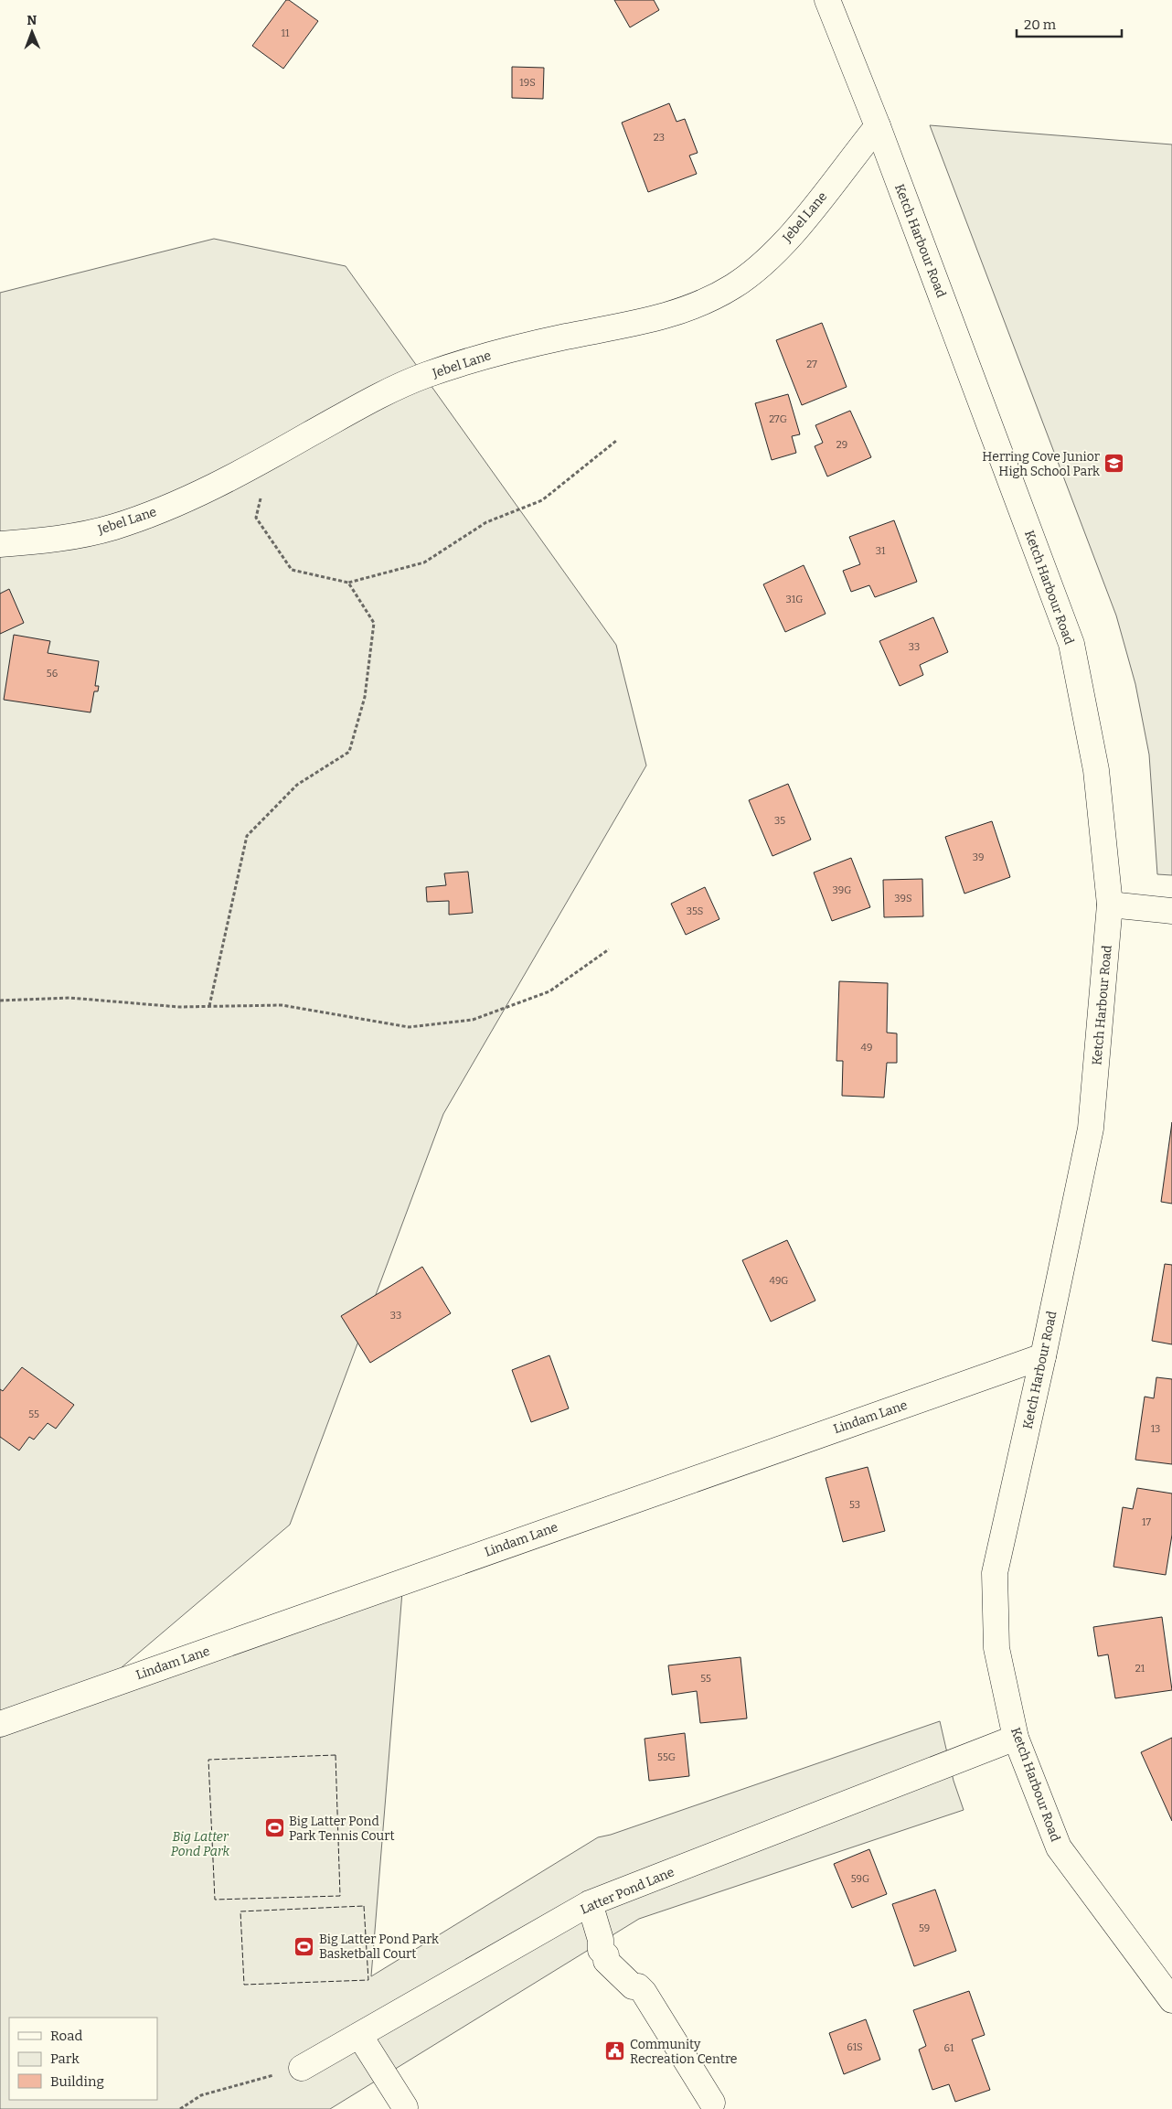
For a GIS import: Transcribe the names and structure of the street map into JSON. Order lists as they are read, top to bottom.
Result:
{
  "streets": {
    "street": [
      "Jebel Lane",
      "Ketch Harbour Road",
      "Lindam Lane",
      "Latter Pond Lane"
    ]
  },
  "crossings": [
    ["Jebel Lane", "Ketch Harbour Road"],
    ["Ketch Harbour Road", "Lindam Lane"],
    ["Ketch Harbour Road", "Latter Pond Lane"]
  ],
  "parks": ["Big Latter Pond Park"],
  "places": {
    "school or university": ["Herring Cove Junior High School Park"],
    "sports": ["Big Latter Pond Park Tennis Court", "Big Latter Pond Park Basketball Court"],
    "public building": ["Community Recreation Centre"]
  },
  "house_numbers": [
    "11",
    "19S",
    "23",
    "27",
    "27G",
    "29",
    "31",
    "31G",
    "33",
    "56",
    "35",
    "39",
    "39G",
    "39S",
    "35S",
    "49",
    "49G",
    "33",
    "55",
    "13",
    "53",
    "17",
    "21",
    "55",
    "55G",
    "59G",
    "59",
    "61S",
    "61"
  ],
  "legend": ["Road", "Park", "Building"],
  "scale_bar": "20 m",
  "north": "top"
}
